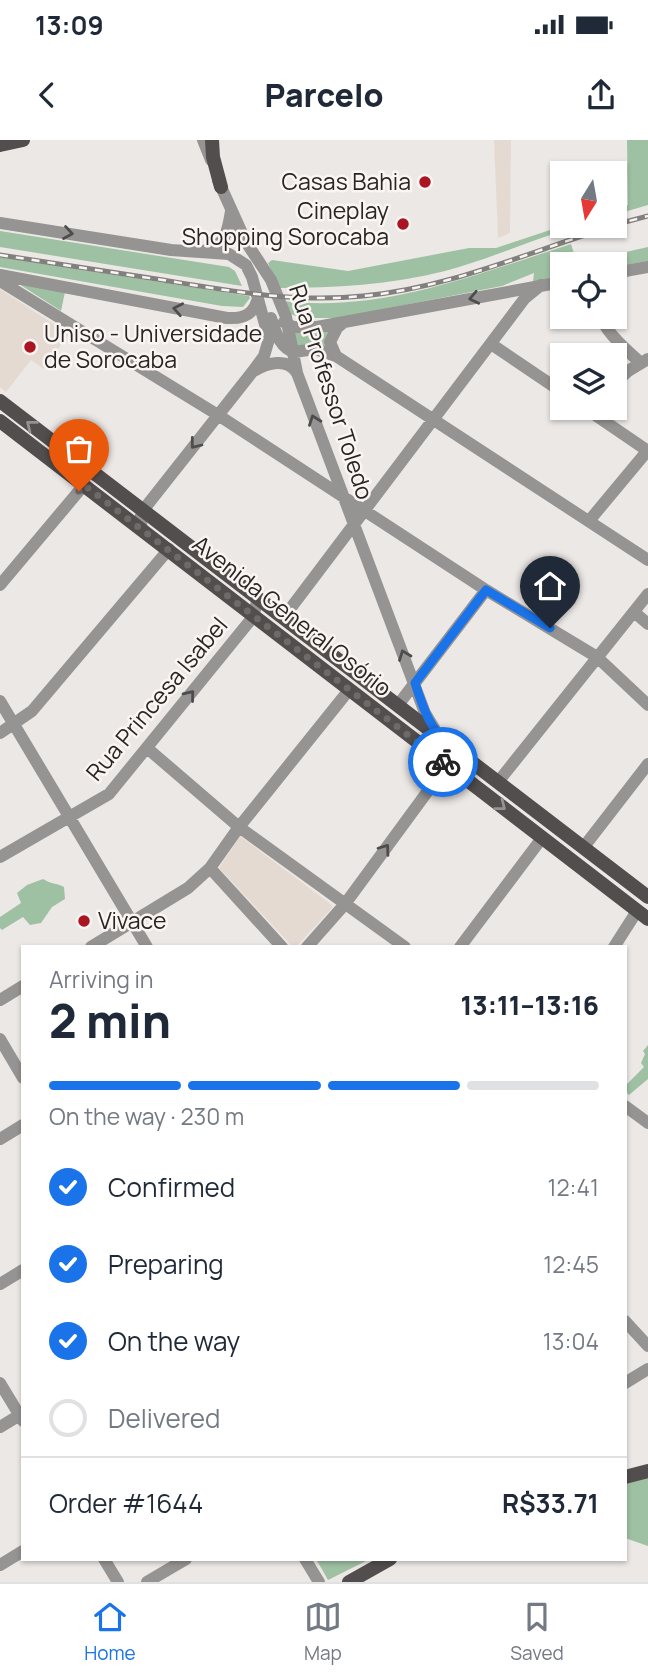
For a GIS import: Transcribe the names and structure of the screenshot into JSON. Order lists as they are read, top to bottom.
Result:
{
  "streets": {
    "main road": ["Avenida General Osório"],
    "street": ["Rua Professor Toledo", "Rua Princesa Isabel"]
  },
  "crossings": [
    ["Rua Professor Toledo", "Avenida General Osório"],
    ["Avenida General Osório", "Rua Princesa Isabel"]
  ],
  "places": [
    "Casas Bahia",
    "Cineplay Shopping Sorocaba",
    "Uniso - Universidade de Sorocaba",
    "Vivace"
  ],
  "north": "bottom",
  "page": {
    "status": "13:09",
    "header": "Parcelo",
    "heading": ["2 min", "Arriving in", "13:11–13:16"],
    "panel": ["Order #1644", "R$33.71"],
    "bar": "On the way · 230 m",
    "list": [
      ["Confirmed", "12:41"],
      ["Preparing", "12:45"],
      ["On the way", "13:04"],
      "Delivered"
    ],
    "tabs": ["Home", "Map", "Saved"]
  }
}
